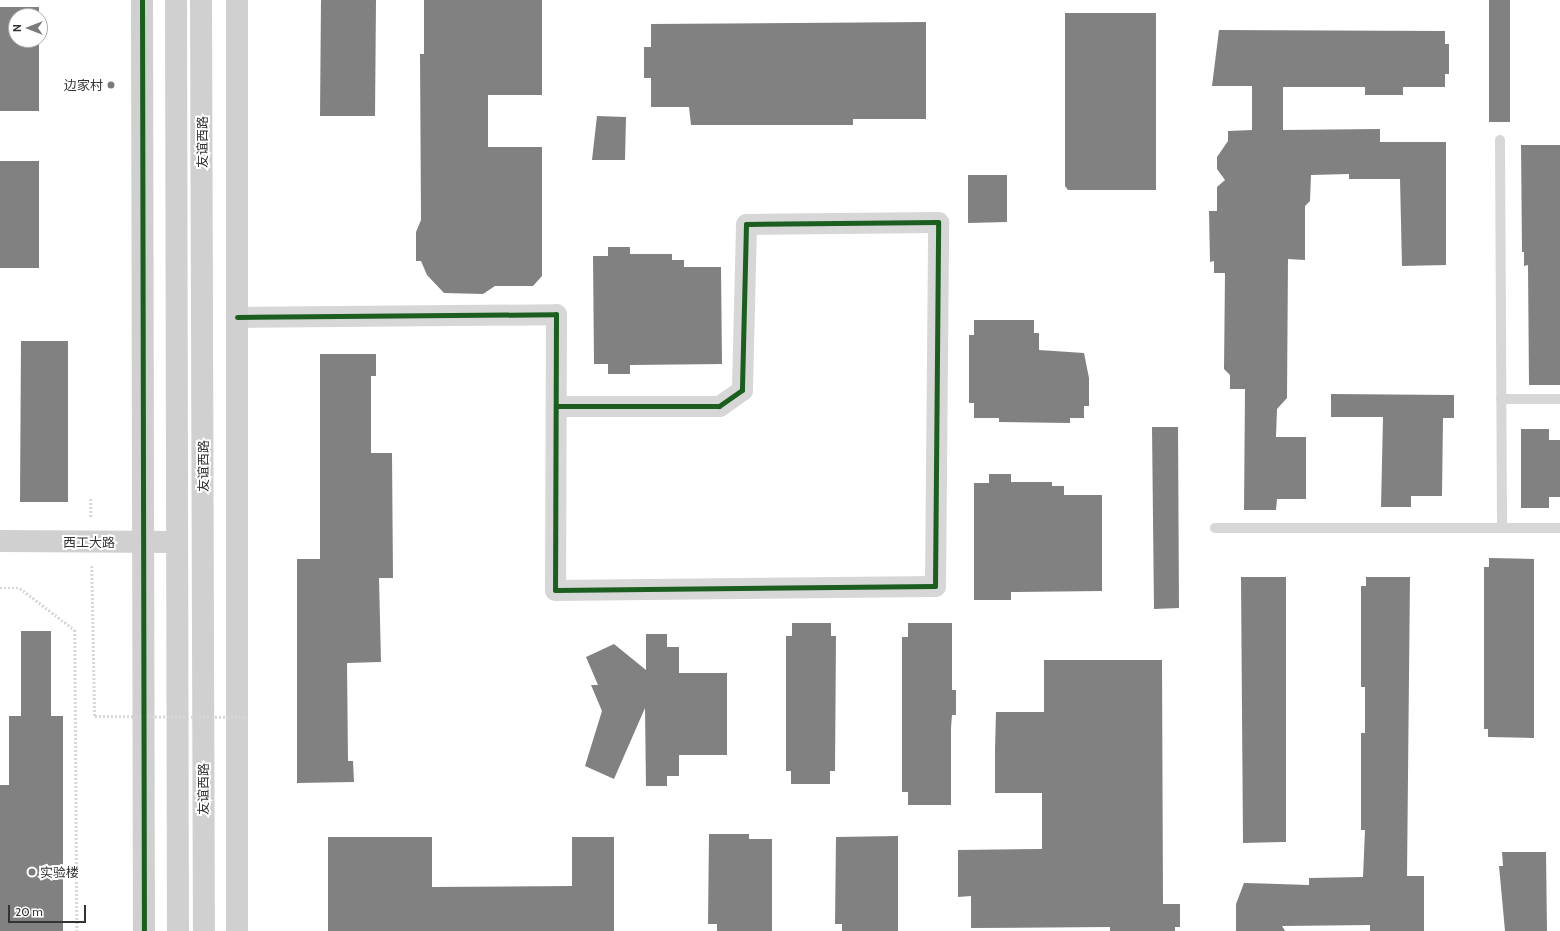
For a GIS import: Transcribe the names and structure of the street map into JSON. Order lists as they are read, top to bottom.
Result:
{
  "streets": {
    "street": ["友谊西路", "西工大路"]
  },
  "crossings": [
    ["友谊西路", "西工大路"]
  ],
  "places": ["边家村", "实验楼"],
  "scale_bar": "20 m",
  "north": "left"
}
